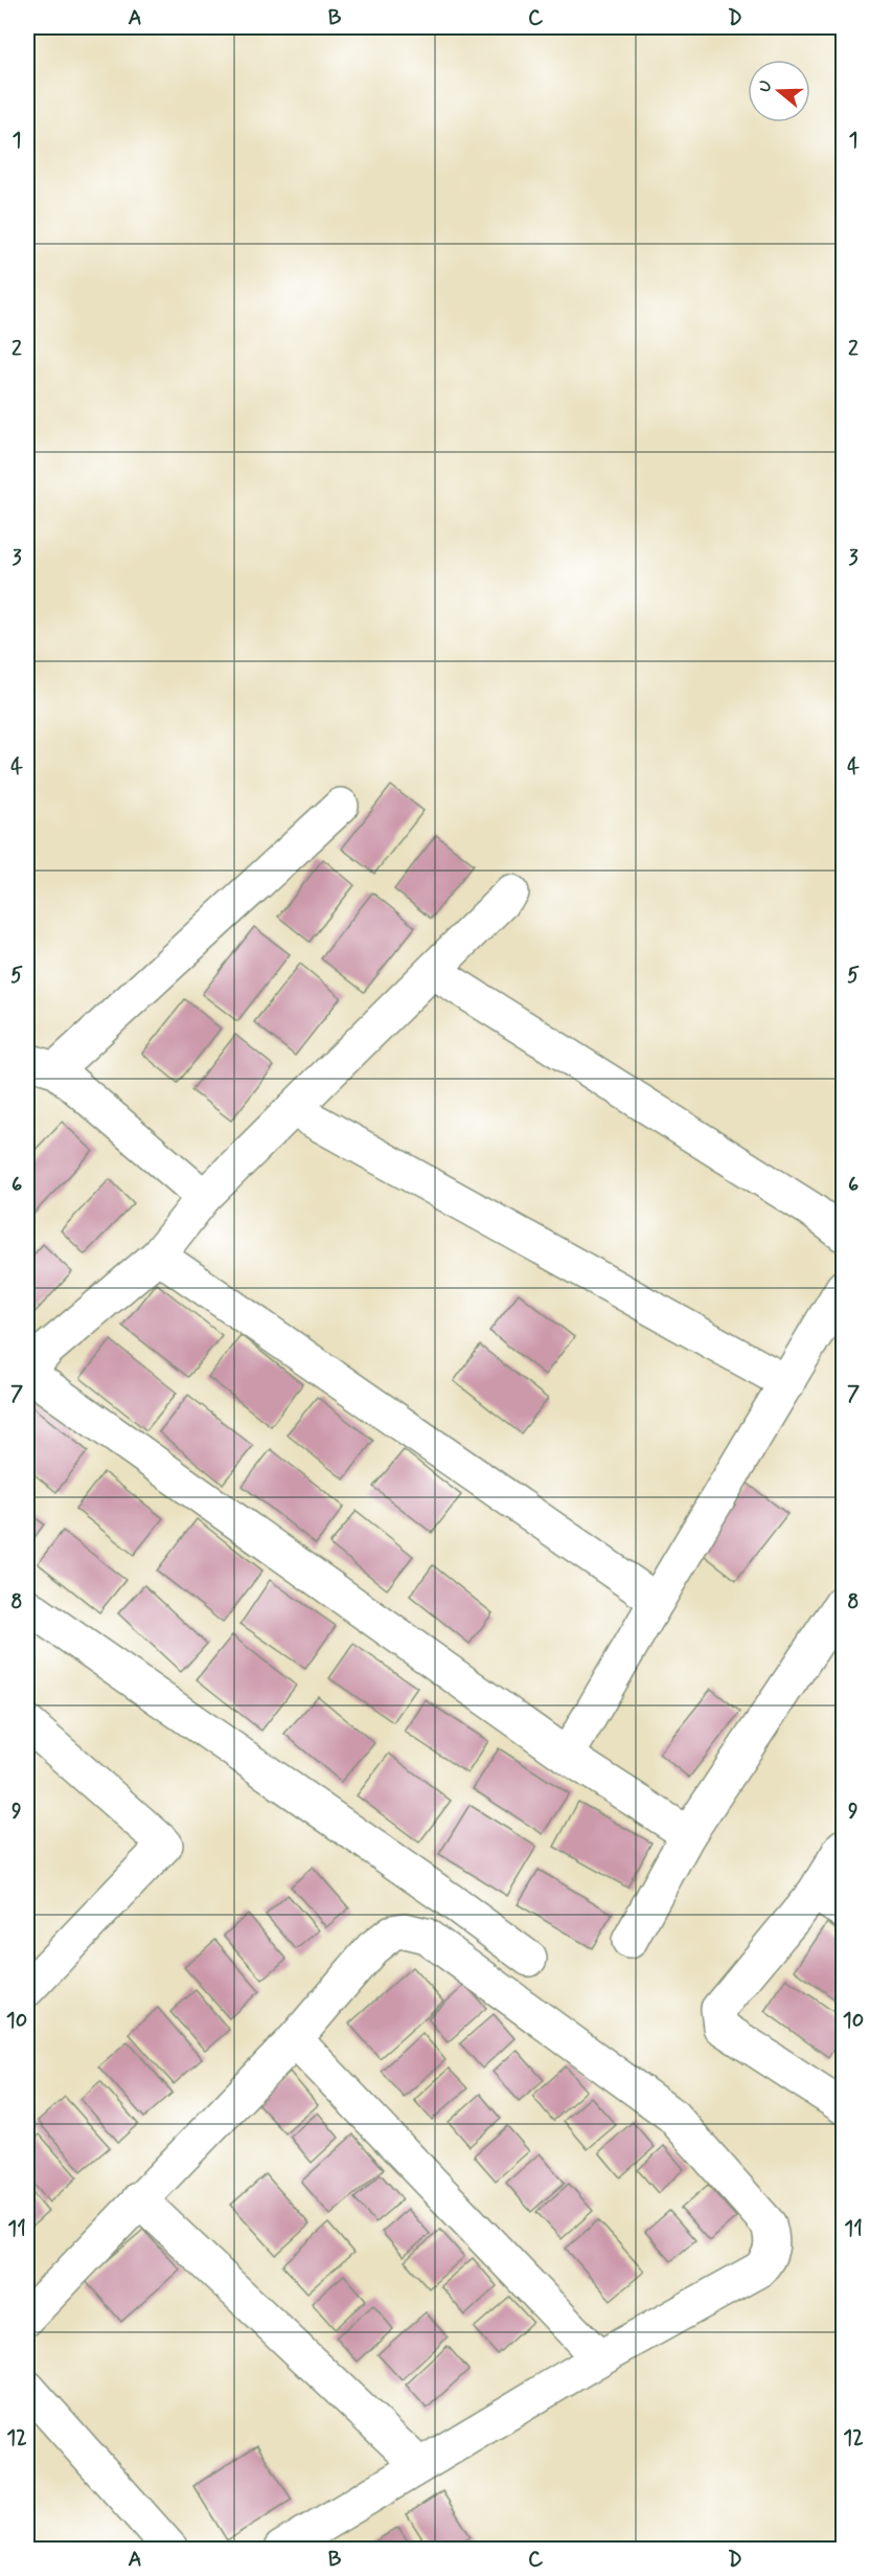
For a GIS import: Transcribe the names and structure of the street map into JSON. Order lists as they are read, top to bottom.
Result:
{
  "north": "left",
  "grid": {
    "columns": [
      "A",
      "B",
      "C",
      "D"
    ],
    "rows": [
      "1",
      "2",
      "3",
      "4",
      "5",
      "6",
      "7",
      "8",
      "9",
      "10",
      "11",
      "12"
    ]
  }
}
